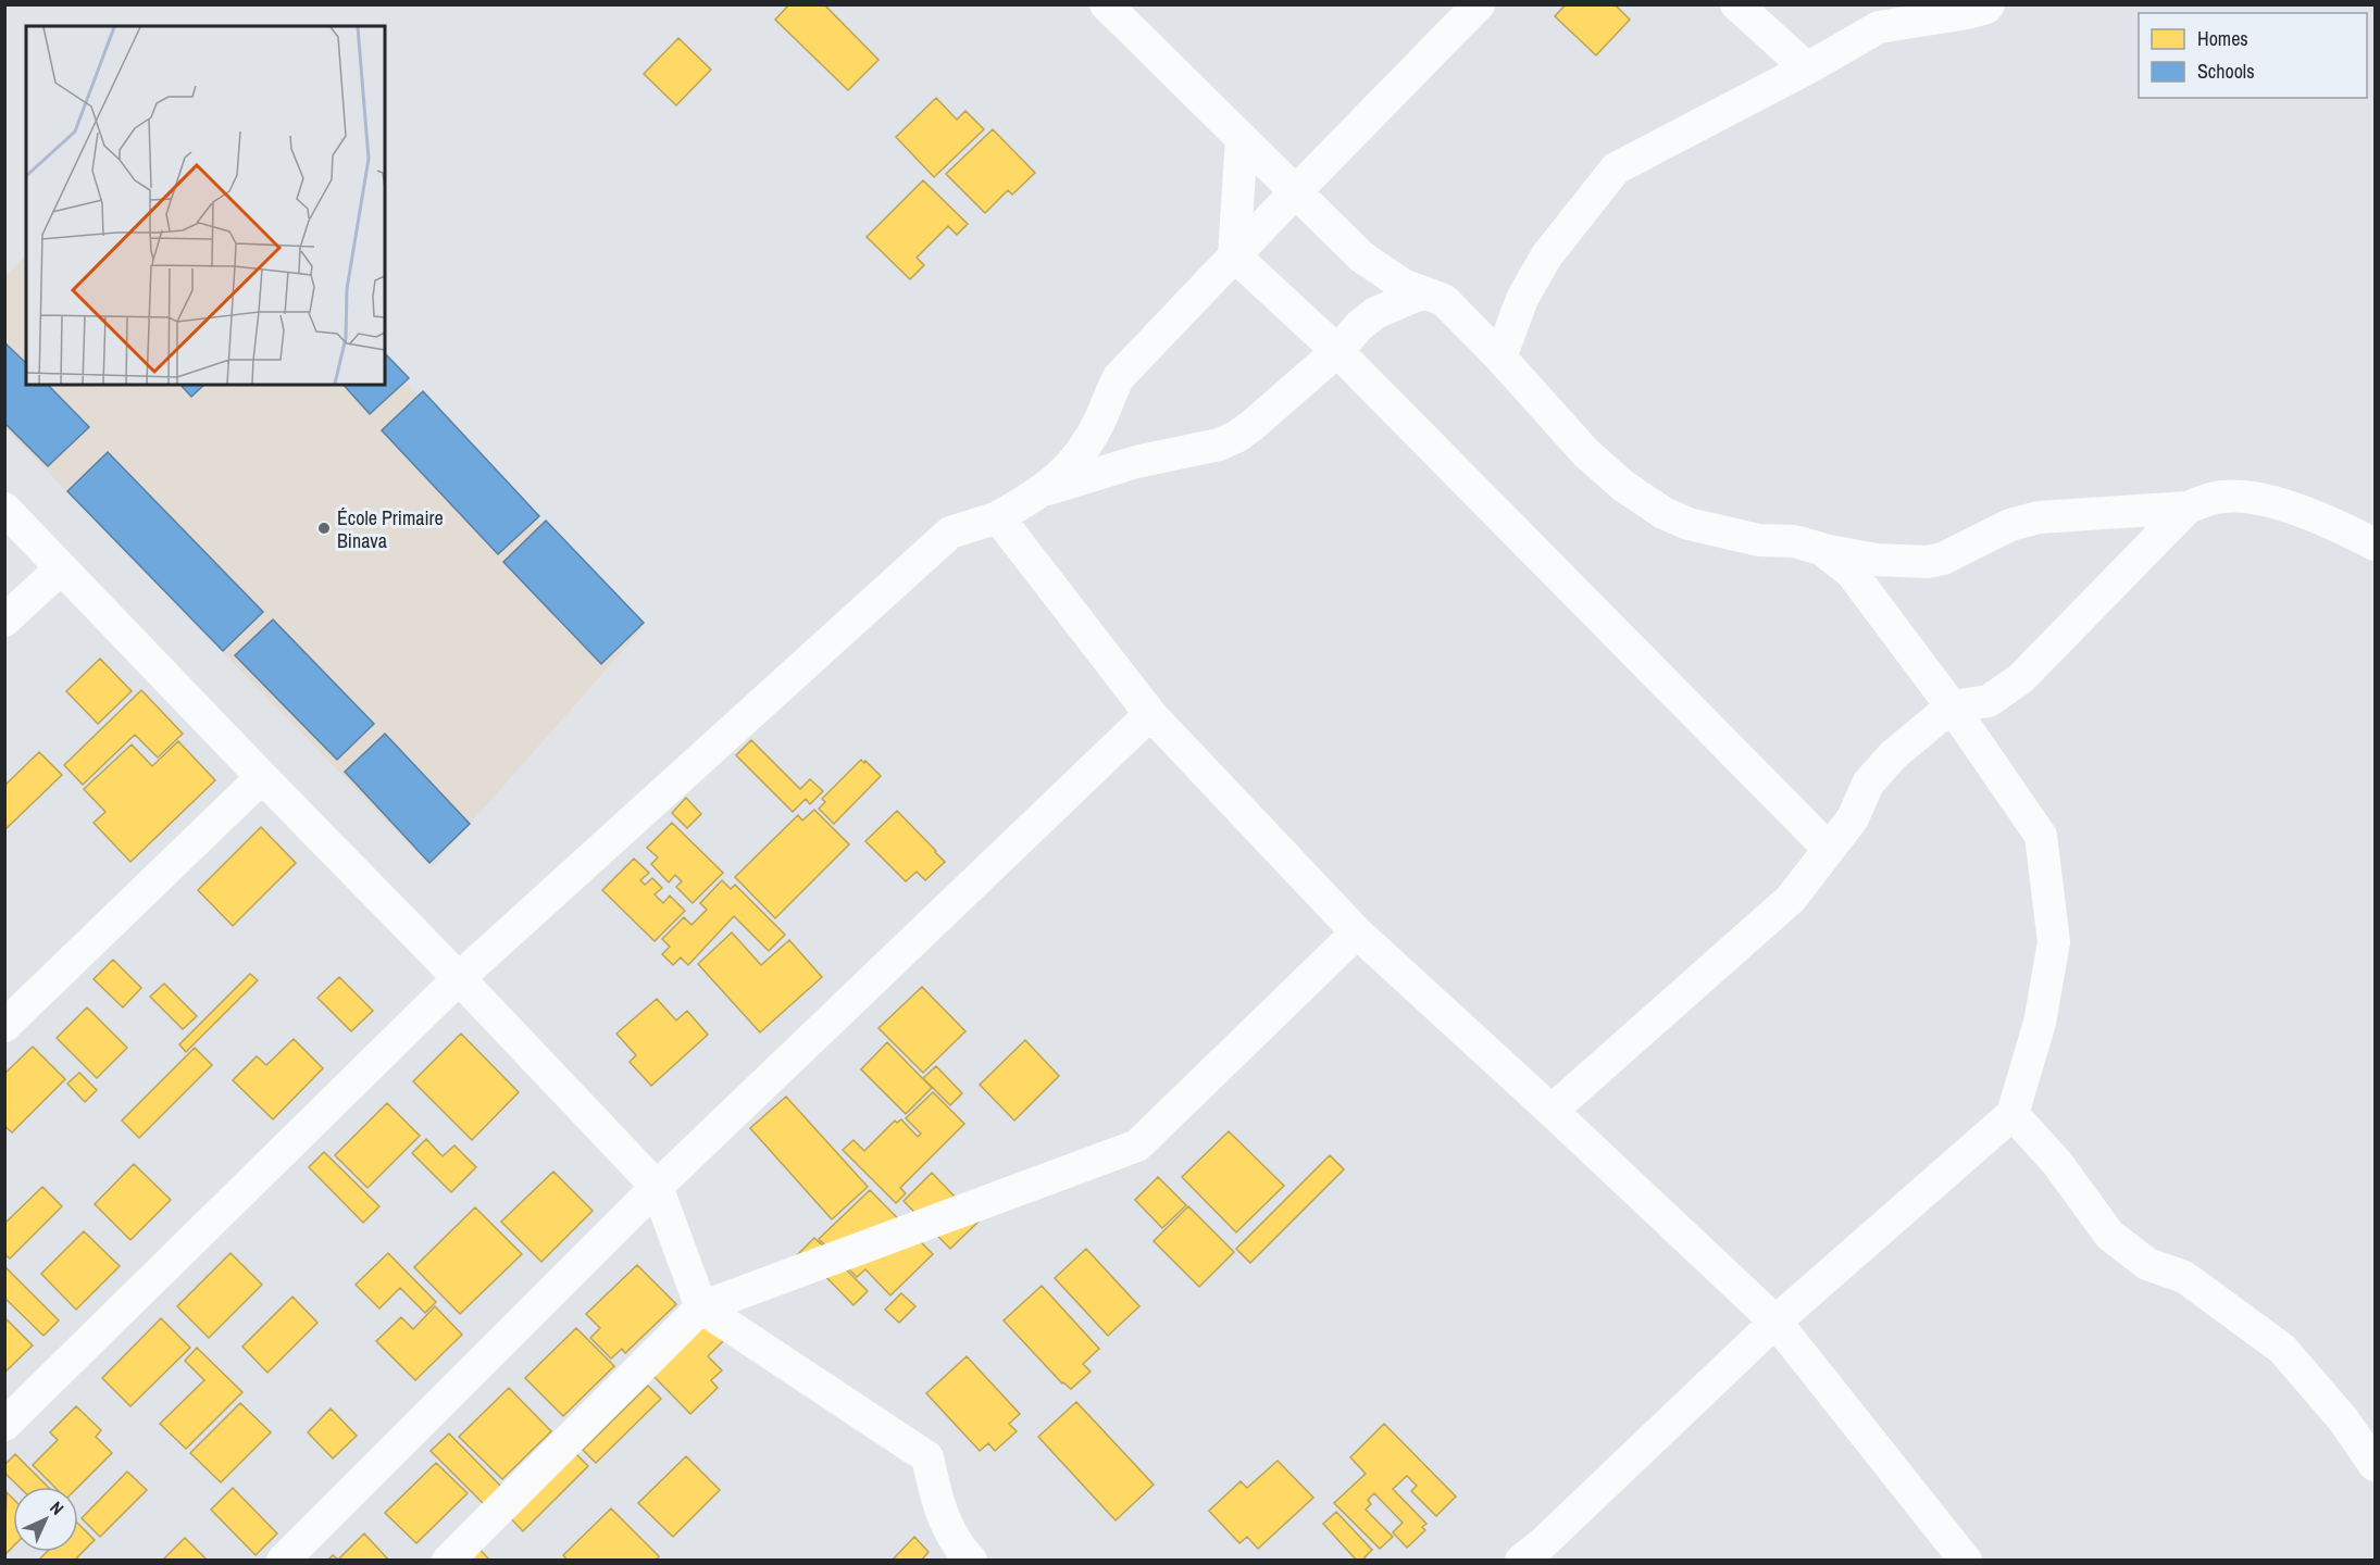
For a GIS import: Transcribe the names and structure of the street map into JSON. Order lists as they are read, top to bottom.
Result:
{
  "places": ["École Primaire Binava"],
  "legend": ["Homes", "Schools"],
  "north": "top right"
}
